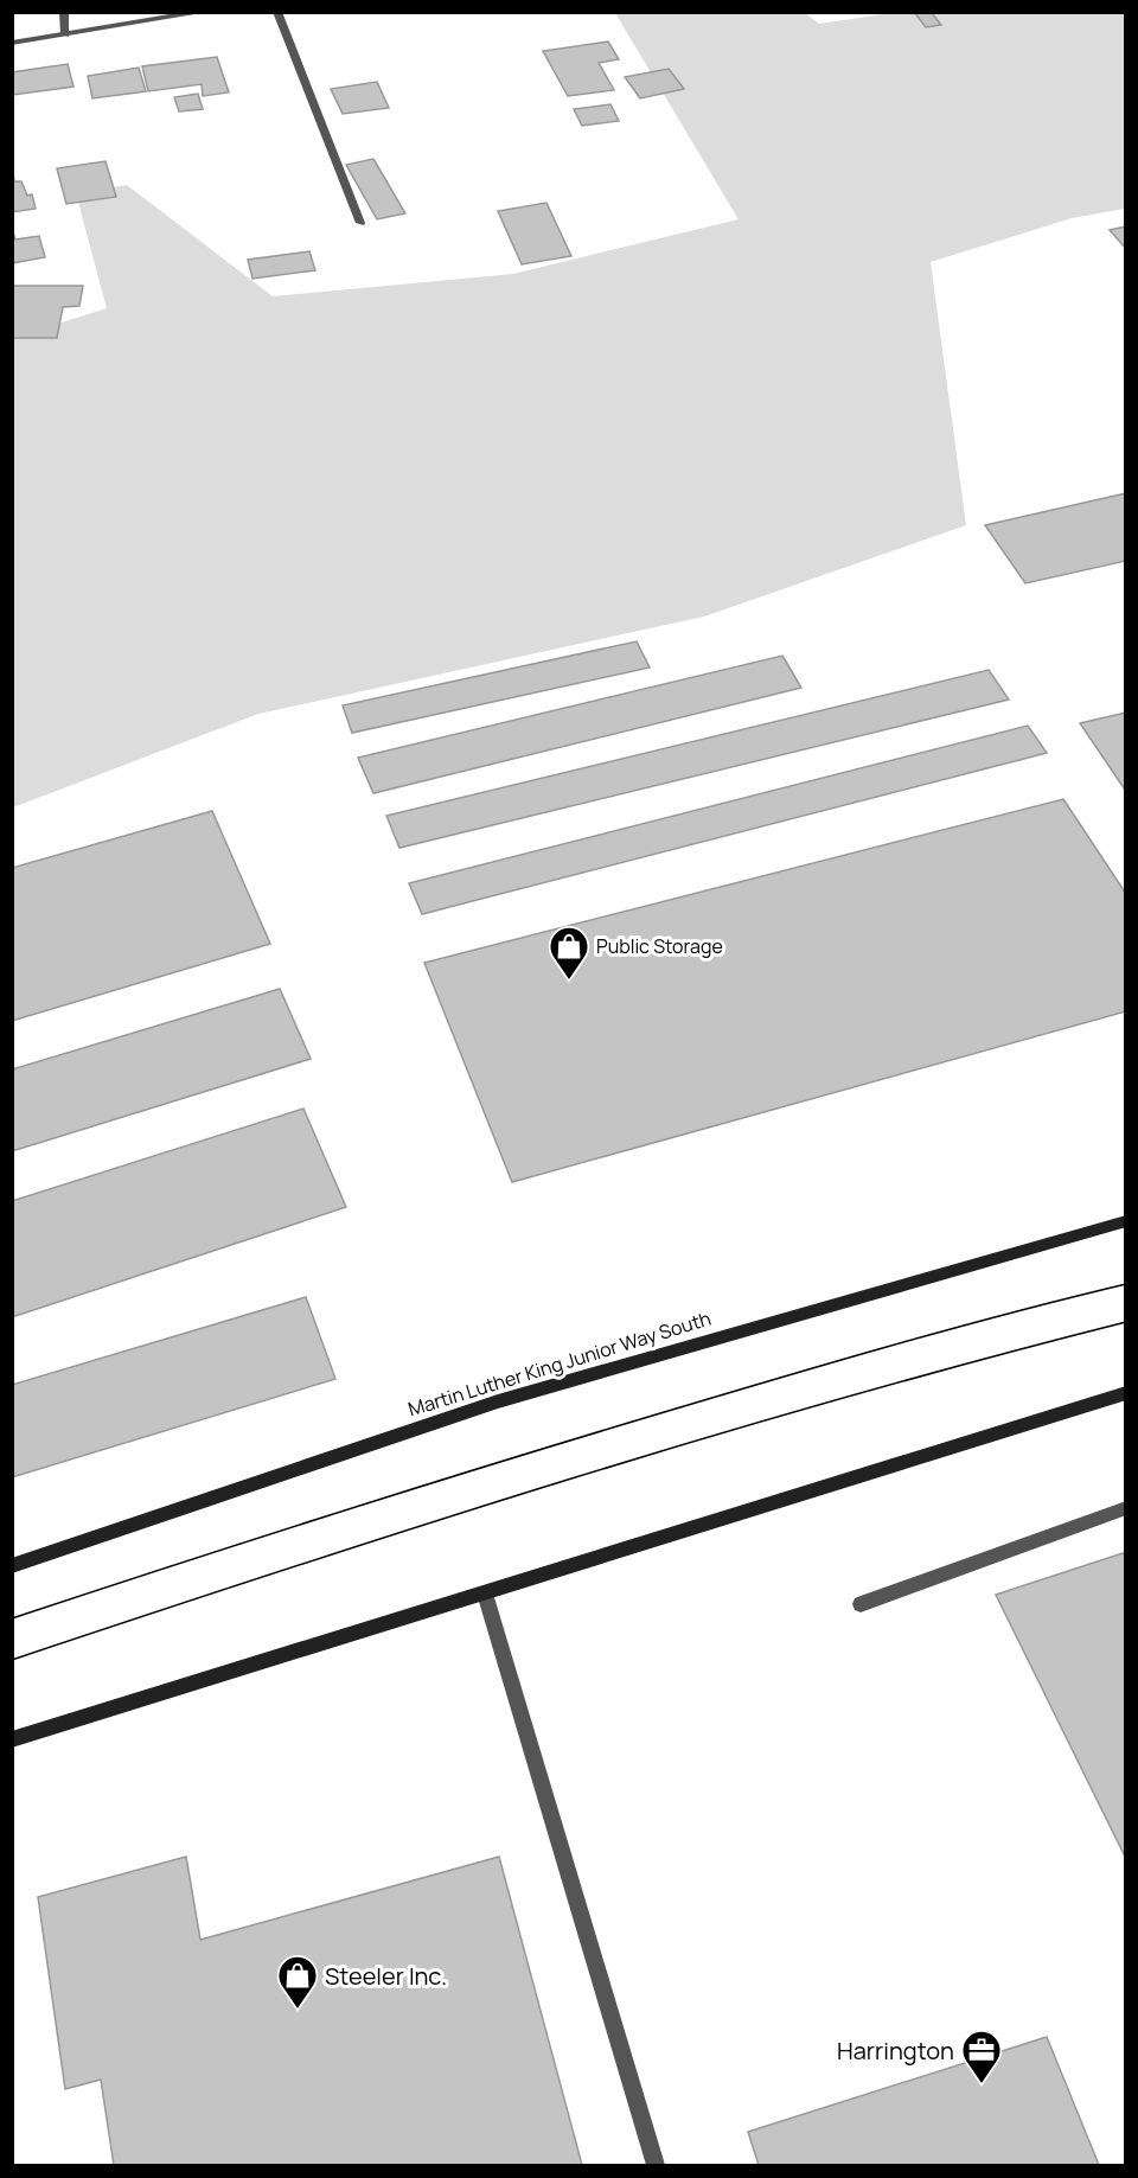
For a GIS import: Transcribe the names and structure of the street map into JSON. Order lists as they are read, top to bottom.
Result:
{
  "streets": {
    "main road": ["Martin Luther King Junior Way South"]
  },
  "places": {
    "shop": ["Public Storage", "Steeler Inc."],
    "office": ["Harrington"]
  }
}
